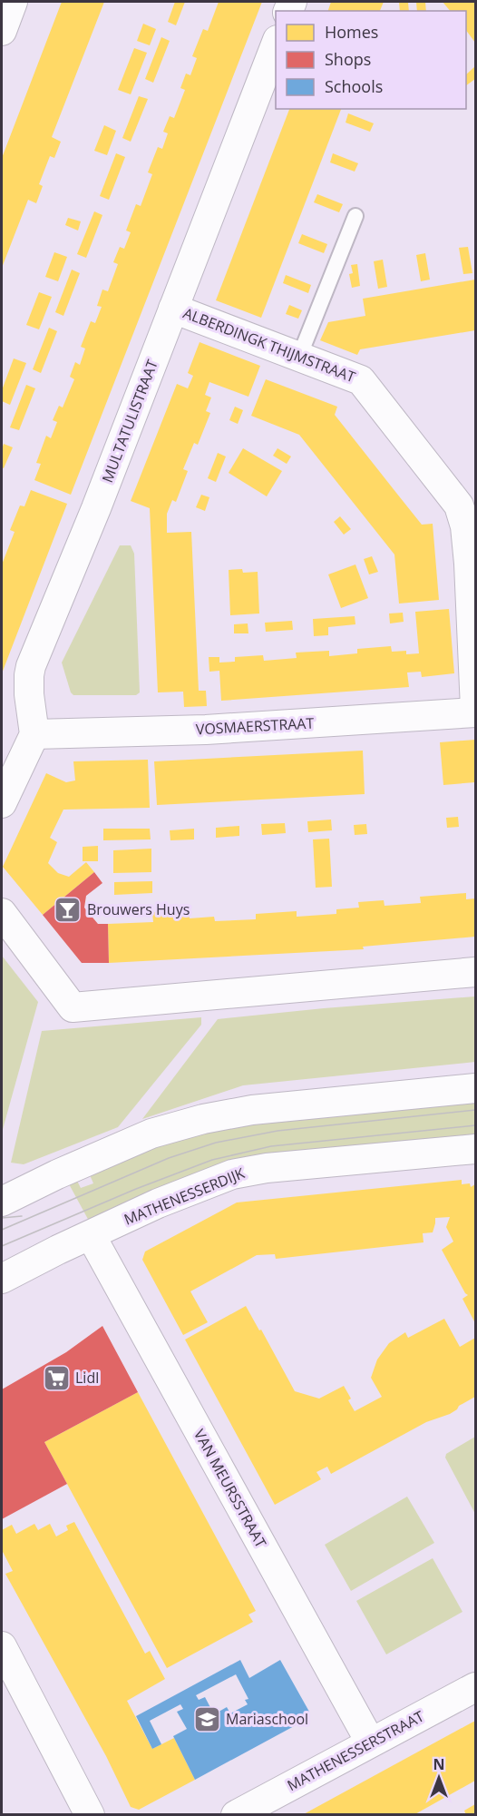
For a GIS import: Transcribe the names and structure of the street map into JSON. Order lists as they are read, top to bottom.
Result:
{
  "streets": {
    "street": [
      "ALBERDINGK THIJMSTRAAT",
      "MULTATULISTRAAT",
      "VOSMAERSTRAAT",
      "MATHENESSERDIJK",
      "VAN MEURSSTRAAT",
      "MATHENESSERSTRAAT"
    ]
  },
  "crossings": [
    ["ALBERDINGK THIJMSTRAAT", "MULTATULISTRAAT"],
    ["ALBERDINGK THIJMSTRAAT", "VOSMAERSTRAAT"],
    ["MULTATULISTRAAT", "VOSMAERSTRAAT"],
    ["MATHENESSERDIJK", "VAN MEURSSTRAAT"],
    ["VAN MEURSSTRAAT", "MATHENESSERSTRAAT"]
  ],
  "places": {
    "bar": ["Brouwers Huys"],
    "supermarket": ["Lidl"],
    "school or university": ["Mariaschool"]
  },
  "legend": ["Homes", "Shops", "Schools"],
  "north": "top"
}
